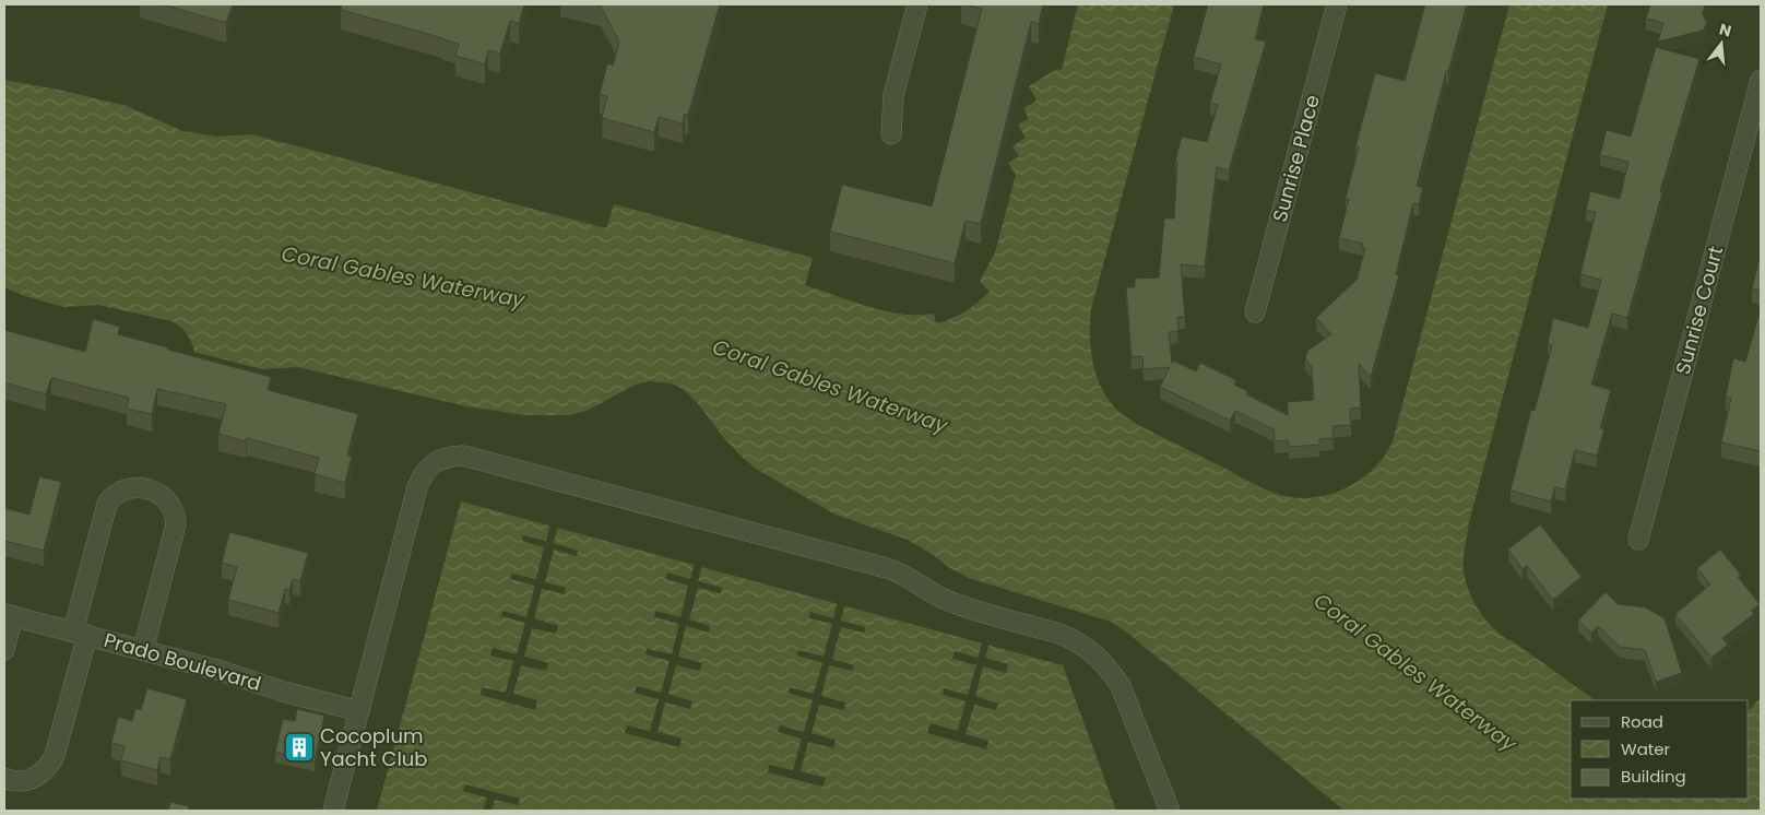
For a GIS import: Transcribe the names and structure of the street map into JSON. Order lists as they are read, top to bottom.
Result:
{
  "streets": {
    "street": ["Sunrise Place", "Sunrise Court", "Prado Boulevard"]
  },
  "water": ["Coral Gables Waterway"],
  "places": {
    "building": ["Cocoplum Yacht Club"]
  },
  "legend": ["Road", "Water", "Building"],
  "north": "top"
}
